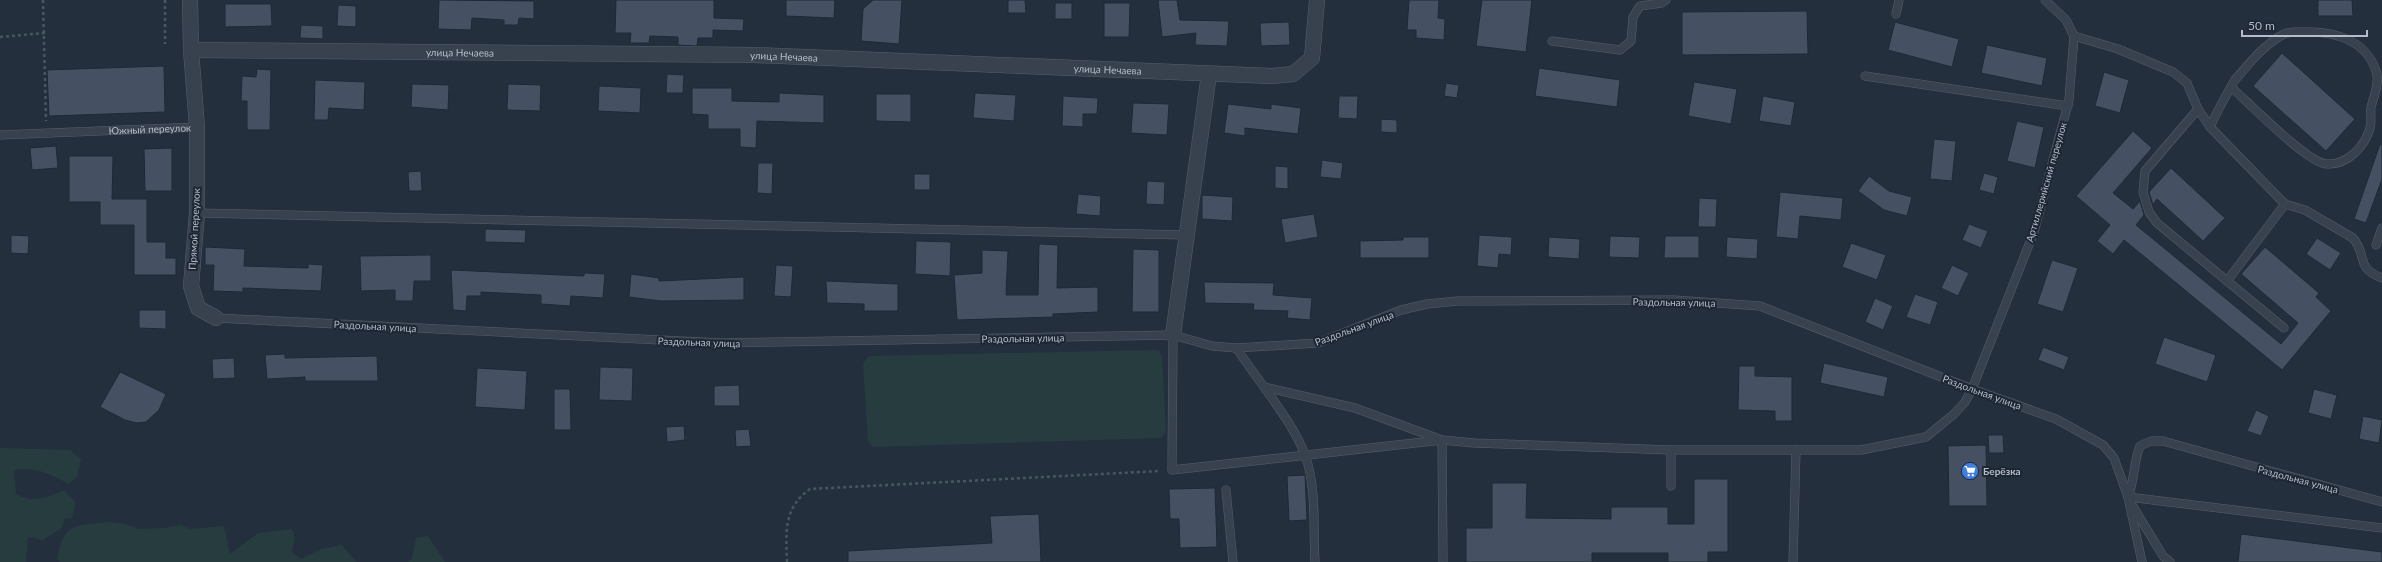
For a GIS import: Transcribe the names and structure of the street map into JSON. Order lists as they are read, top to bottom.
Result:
{
  "streets": {
    "street": ["улица Нечаева", "Южный переулок", "Прямой переулок"],
    "lane": ["Артиллерийский переулок", "Раздольная улица"]
  },
  "crossings": [
    ["улица Нечаева", "Южный переулок"],
    ["Южный переулок", "Прямой переулок"],
    ["Артиллерийский переулок", "Раздольная улица"],
    ["Прямой переулок", "Раздольная улица"]
  ],
  "places": {
    "supermarket": ["Берёзка"]
  },
  "scale_bar": "50 m"
}
